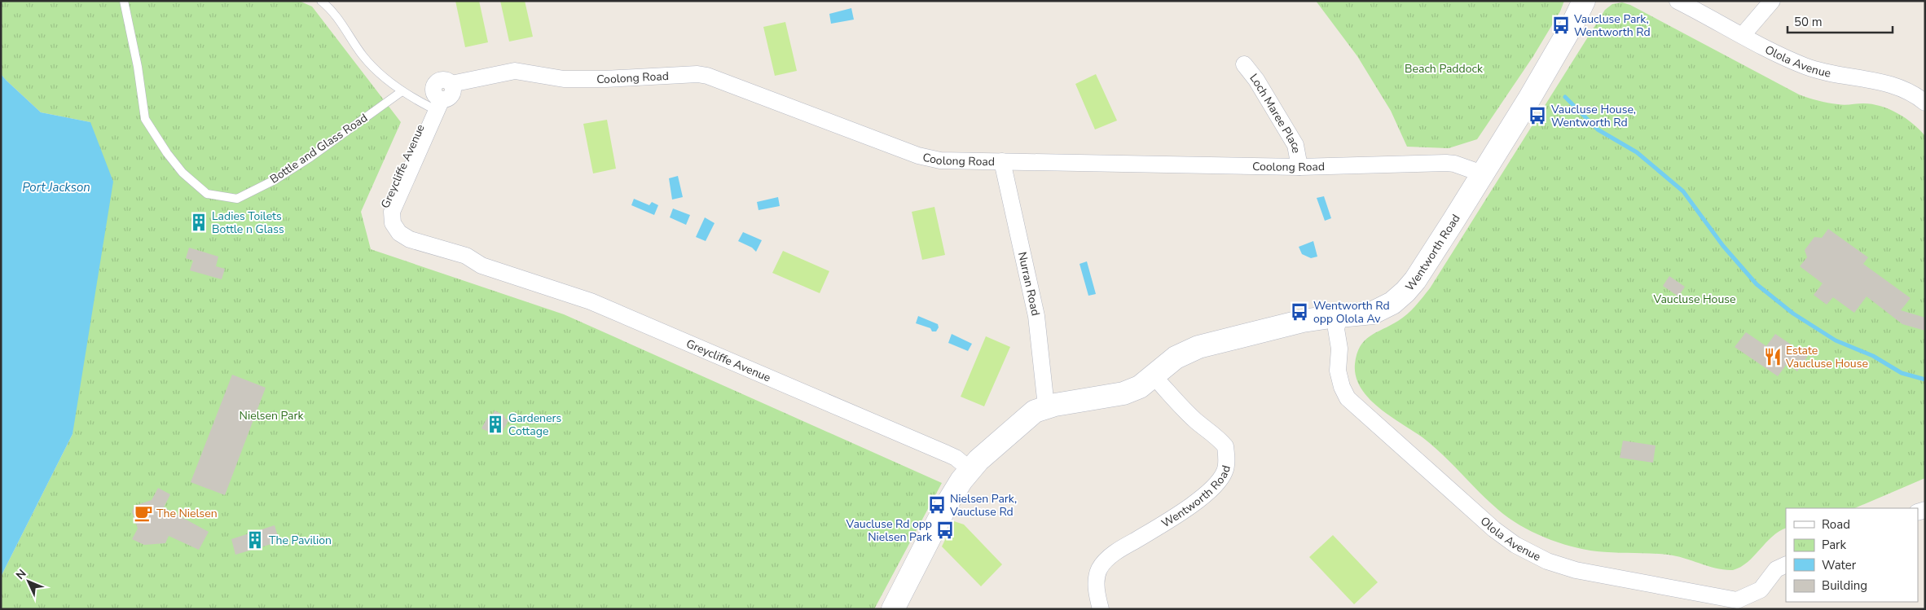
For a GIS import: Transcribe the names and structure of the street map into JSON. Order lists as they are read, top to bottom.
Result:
{
  "streets": {
    "street": [
      "Olola Avenue",
      "Coolong Road",
      "Loch Maree Place",
      "Greycliffe Avenue",
      "Wentworth Road",
      "Nurran Road"
    ],
    "lane": ["Bottle and Glass Road"]
  },
  "crossings": [
    ["Olola Avenue", "Wentworth Road"],
    ["Coolong Road", "Loch Maree Place"],
    ["Coolong Road", "Greycliffe Avenue"],
    ["Coolong Road", "Wentworth Road"],
    ["Coolong Road", "Nurran Road"],
    ["Greycliffe Avenue", "Wentworth Road"],
    ["Wentworth Road", "Nurran Road"]
  ],
  "water": ["Port Jackson"],
  "parks": ["Beach Paddock", "Vaucluse House", "Nielsen Park"],
  "places": {
    "bus stop": [
      "Vaucluse Park, Wentworth Rd",
      "Vaucluse House, Wentworth Rd",
      "Wentworth Rd opp Olola Av",
      "Nielsen Park, Vaucluse Rd",
      "Vaucluse Rd opp Nielsen Park"
    ],
    "building": ["Ladies Toilets Bottle n Glass", "Gardeners Cottage", "The Pavilion"],
    "restaurant": ["Estate Vaucluse House"],
    "cafe": ["The Nielsen"]
  },
  "legend": [
    "Road",
    "Park",
    "Water",
    "Building"
  ],
  "scale_bar": "50 m",
  "north": "top left"
}
